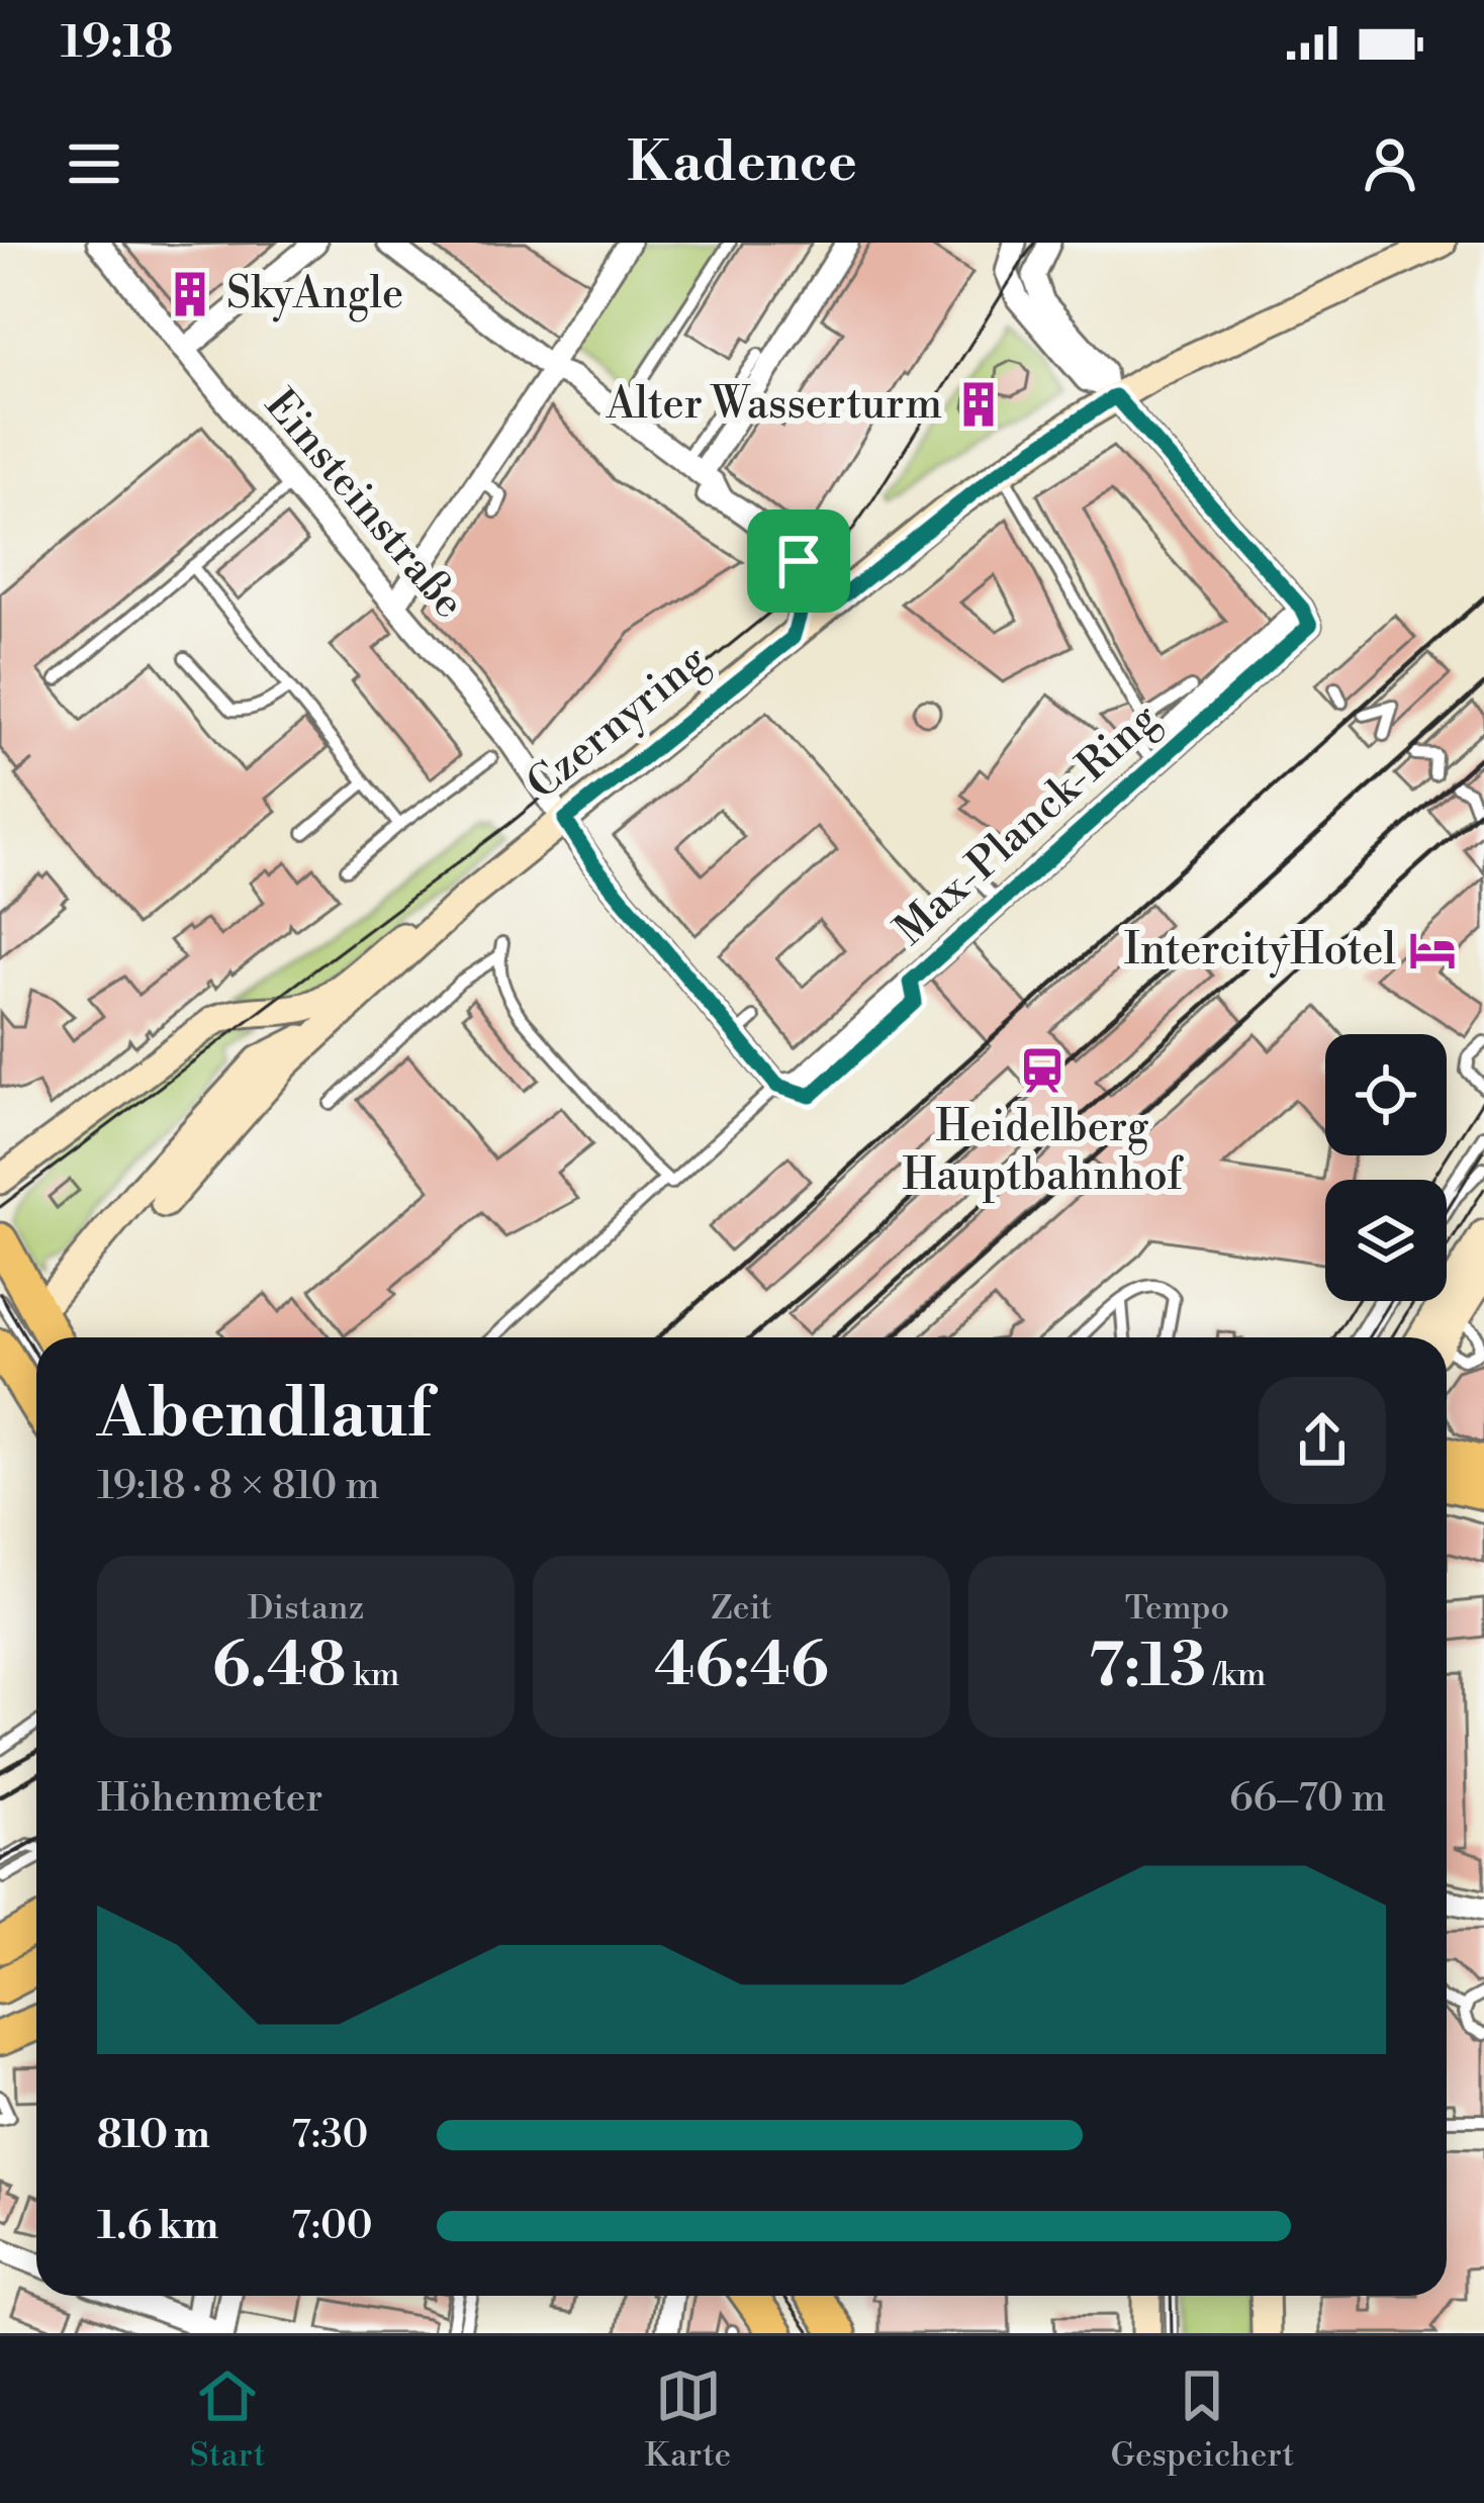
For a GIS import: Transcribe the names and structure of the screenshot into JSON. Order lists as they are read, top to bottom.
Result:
{
  "streets": {
    "main road": ["Czernyring"],
    "street": ["Einsteinstraße", "Max-Planck-Ring"]
  },
  "crossings": [
    ["Einsteinstraße", "Czernyring"]
  ],
  "places": {
    "building": ["SkyAngle", "Alter Wasserturm"],
    "hotel": ["IntercityHotel"],
    "station": ["Heidelberg Hauptbahnhof"]
  },
  "page": {
    "status": "19:18",
    "header": "Kadence",
    "heading": ["Abendlauf", "19:18 · 8 × 810 m"],
    "stats": [
      ["Distanz", "6.48 km"],
      ["Zeit", "46:46"],
      ["Tempo", "7:13 /km"]
    ],
    "chart": ["Höhenmeter", "66–70 m"],
    "list": [
      {
        "name": "810 m",
        "note": "7:30"
      },
      {
        "name": "1.6 km",
        "note": "7:00"
      }
    ],
    "tabs": ["Start", "Karte", "Gespeichert"]
  }
}
